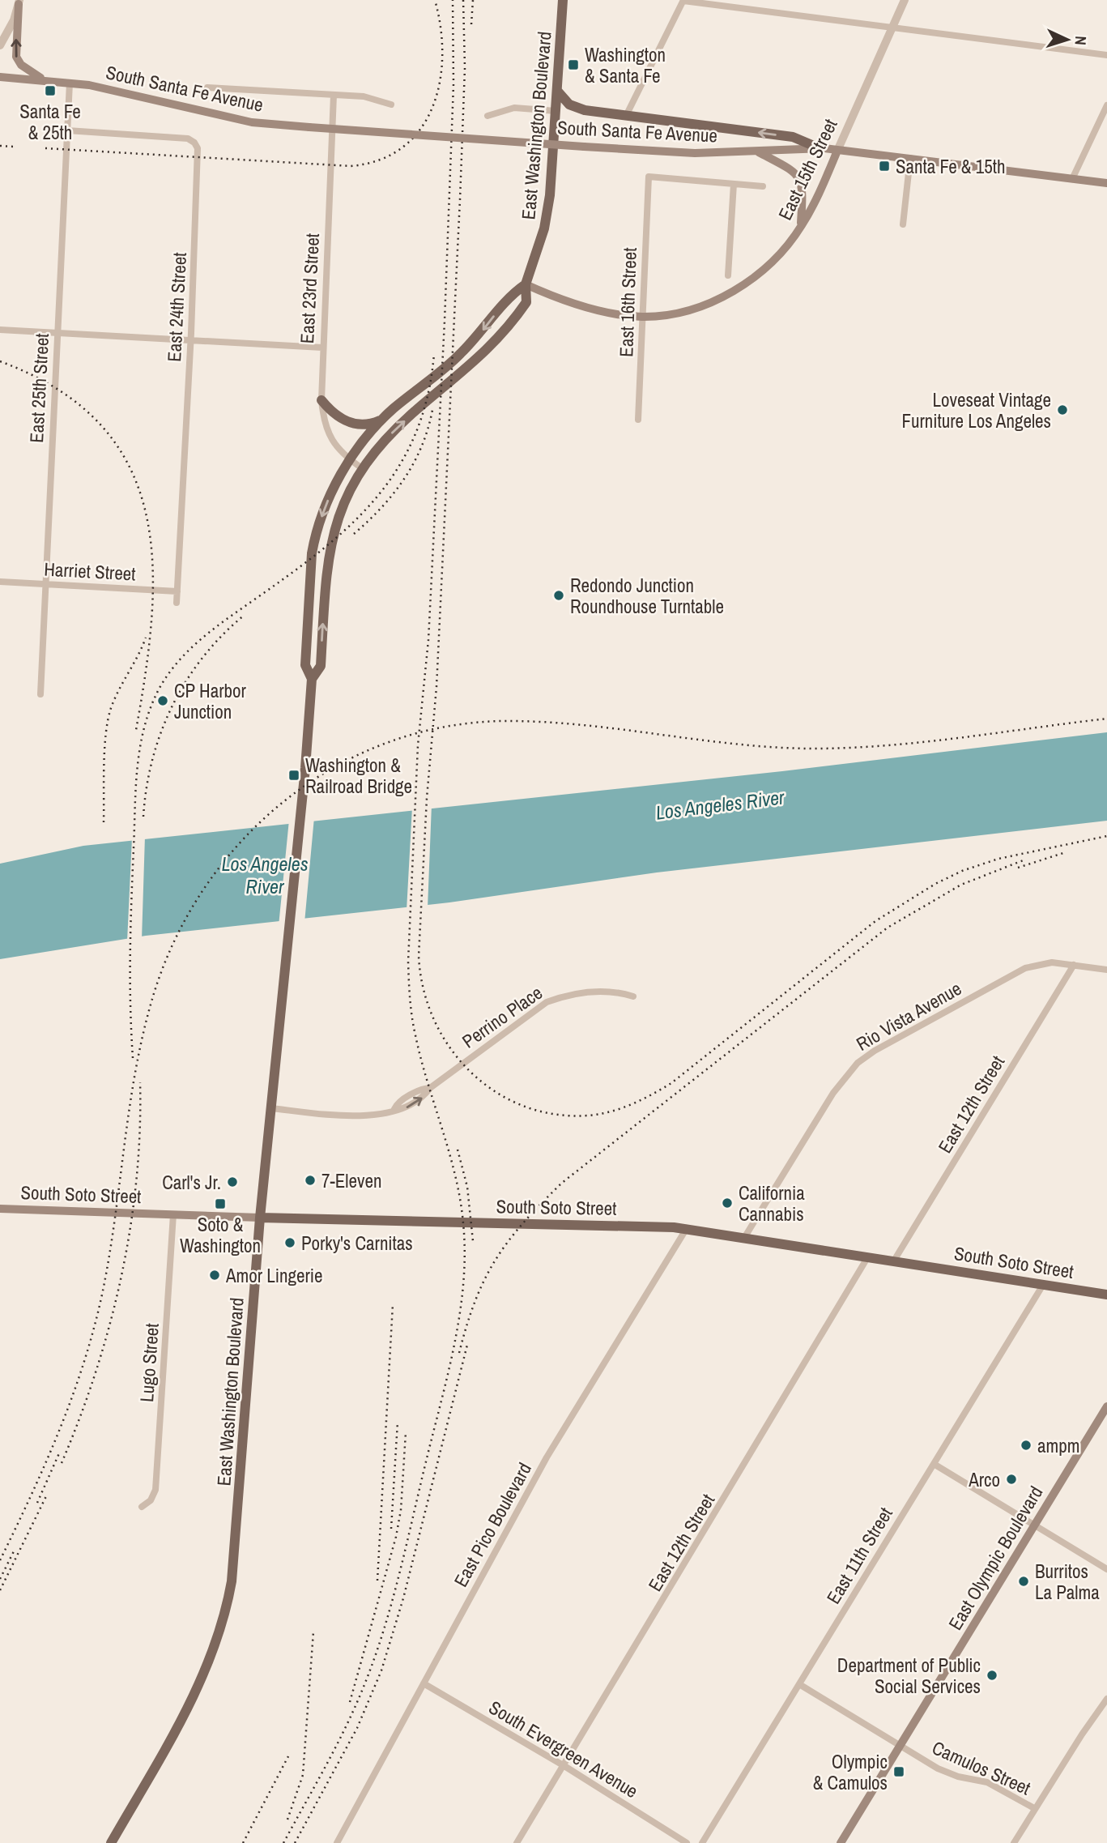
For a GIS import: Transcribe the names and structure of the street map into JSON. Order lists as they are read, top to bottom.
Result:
{
  "streets": {
    "main road": [
      "South Santa Fe Avenue",
      "East Washington Boulevard",
      "East 15th Street",
      "South Soto Street",
      "East Olympic Boulevard"
    ],
    "street": [
      "East 23rd Street",
      "East 16th Street",
      "East 24th Street",
      "East 25th Street",
      "Harriet Street",
      "Rio Vista Avenue",
      "Perrino Place",
      "East 12th Street",
      "Lugo Street",
      "East Pico Boulevard",
      "East 11th Street",
      "South Evergreen Avenue",
      "Camulos Street"
    ]
  },
  "crossings": [
    ["South Santa Fe Avenue", "East Washington Boulevard"],
    ["South Santa Fe Avenue", "East 15th Street"],
    ["South Santa Fe Avenue", "East 23rd Street"],
    ["South Santa Fe Avenue", "East 25th Street"],
    ["East Washington Boulevard", "East 15th Street"],
    ["East Washington Boulevard", "East 23rd Street"],
    ["East Washington Boulevard", "Perrino Place"],
    ["East Washington Boulevard", "South Soto Street"],
    ["East 15th Street", "East 16th Street"],
    ["East 24th Street", "East 25th Street"],
    ["East 24th Street", "Harriet Street"],
    ["East 25th Street", "Harriet Street"],
    ["Rio Vista Avenue", "East 12th Street"],
    ["Rio Vista Avenue", "South Soto Street"],
    ["East 12th Street", "South Soto Street"],
    ["East 12th Street", "South Evergreen Avenue"],
    ["South Soto Street", "Lugo Street"],
    ["South Soto Street", "East Pico Boulevard"],
    ["South Soto Street", "East 11th Street"],
    ["East Pico Boulevard", "South Evergreen Avenue"],
    ["East 11th Street", "Camulos Street"],
    ["East Olympic Boulevard", "Camulos Street"]
  ],
  "water": ["Los Angeles River"],
  "places": {
    "transit": [
      "Washington & Santa Fe",
      "Santa Fe & 25th",
      "Santa Fe & 15th",
      "Washington & Railroad Bridge",
      "Soto & Washington",
      "Olympic & Camulos"
    ],
    "other": [
      "Loveseat Vintage Furniture Los Angeles",
      "Redondo Junction Roundhouse Turntable",
      "CP Harbor Junction",
      "7-Eleven",
      "Carl's Jr.",
      "California Cannabis",
      "Porky's Carnitas",
      "Amor Lingerie",
      "ampm",
      "Arco",
      "Burritos La Palma",
      "Department of Public Social Services"
    ]
  },
  "north": "right"
}
